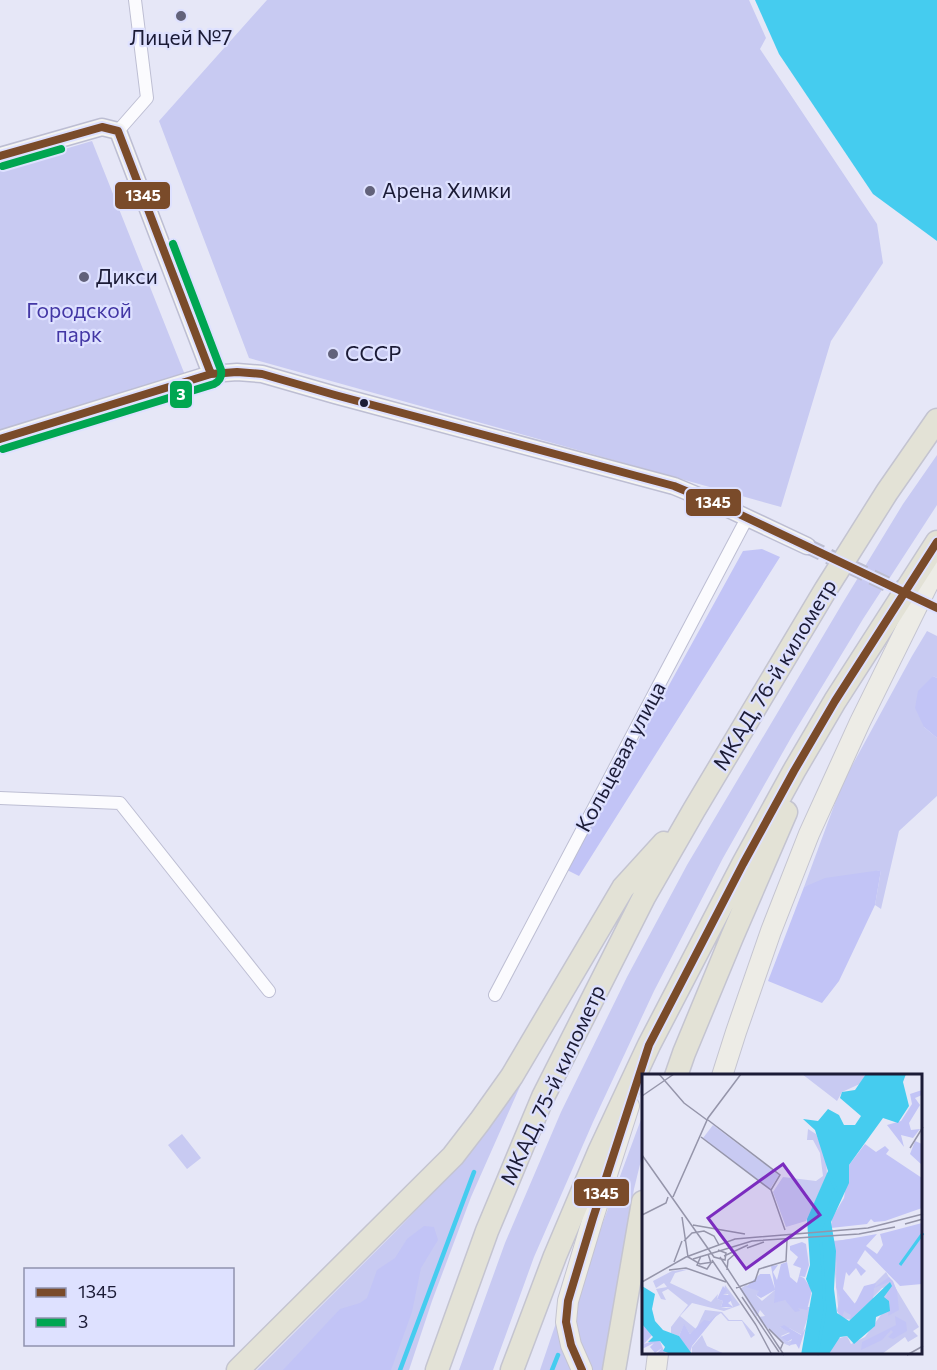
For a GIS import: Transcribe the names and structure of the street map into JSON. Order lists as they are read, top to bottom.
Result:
{
  "streets": {
    "highway": ["МКАД, 76-й километр", "МКАД, 75-й километр"],
    "street": ["Кольцевая улица"]
  },
  "crossings": [
    ["МКАД, 76-й километр", "МКАД, 75-й километр"]
  ],
  "parks": ["Городской парк"],
  "places": [
    "Лицей №7",
    "Арена Химки",
    "Дикси",
    "СССР"
  ],
  "lines": ["transit line 1345", "transit line 3"],
  "legend": ["1345", "3"]
}
